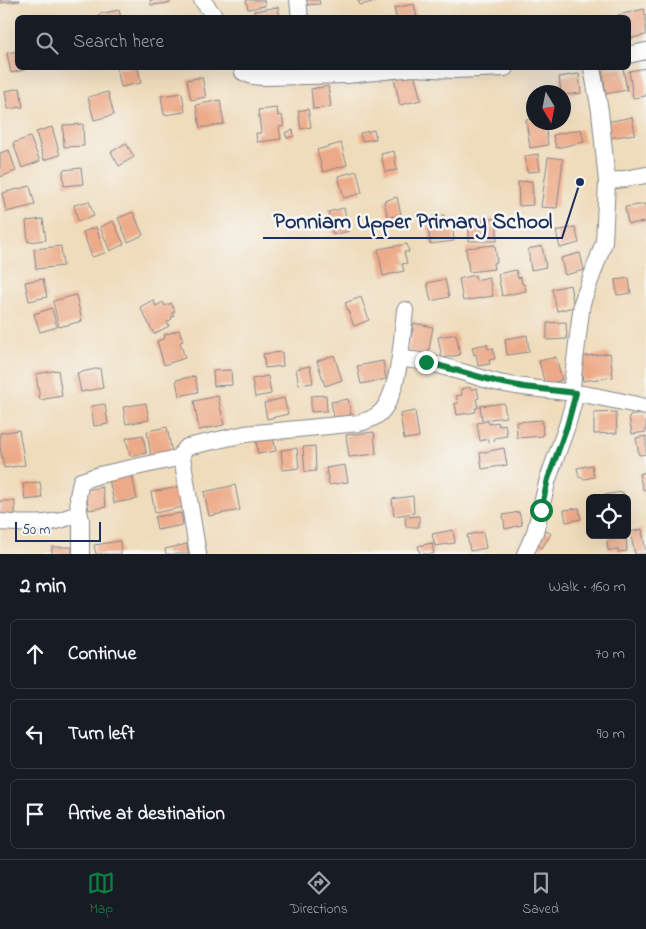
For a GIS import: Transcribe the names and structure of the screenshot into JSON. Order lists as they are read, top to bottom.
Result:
{
  "places": ["Ponniam Upper Primary School"],
  "scale_bar": "50 m",
  "north": "bottom",
  "page": {
    "search": "Search here",
    "scale": "50 m",
    "heading": ["2 min", "Walk · 160 m"],
    "list": [
      ["Continue", "70 m"],
      ["Turn left", "90 m"],
      "Arrive at destination"
    ],
    "nav": ["Map", "Directions", "Saved"]
  }
}
